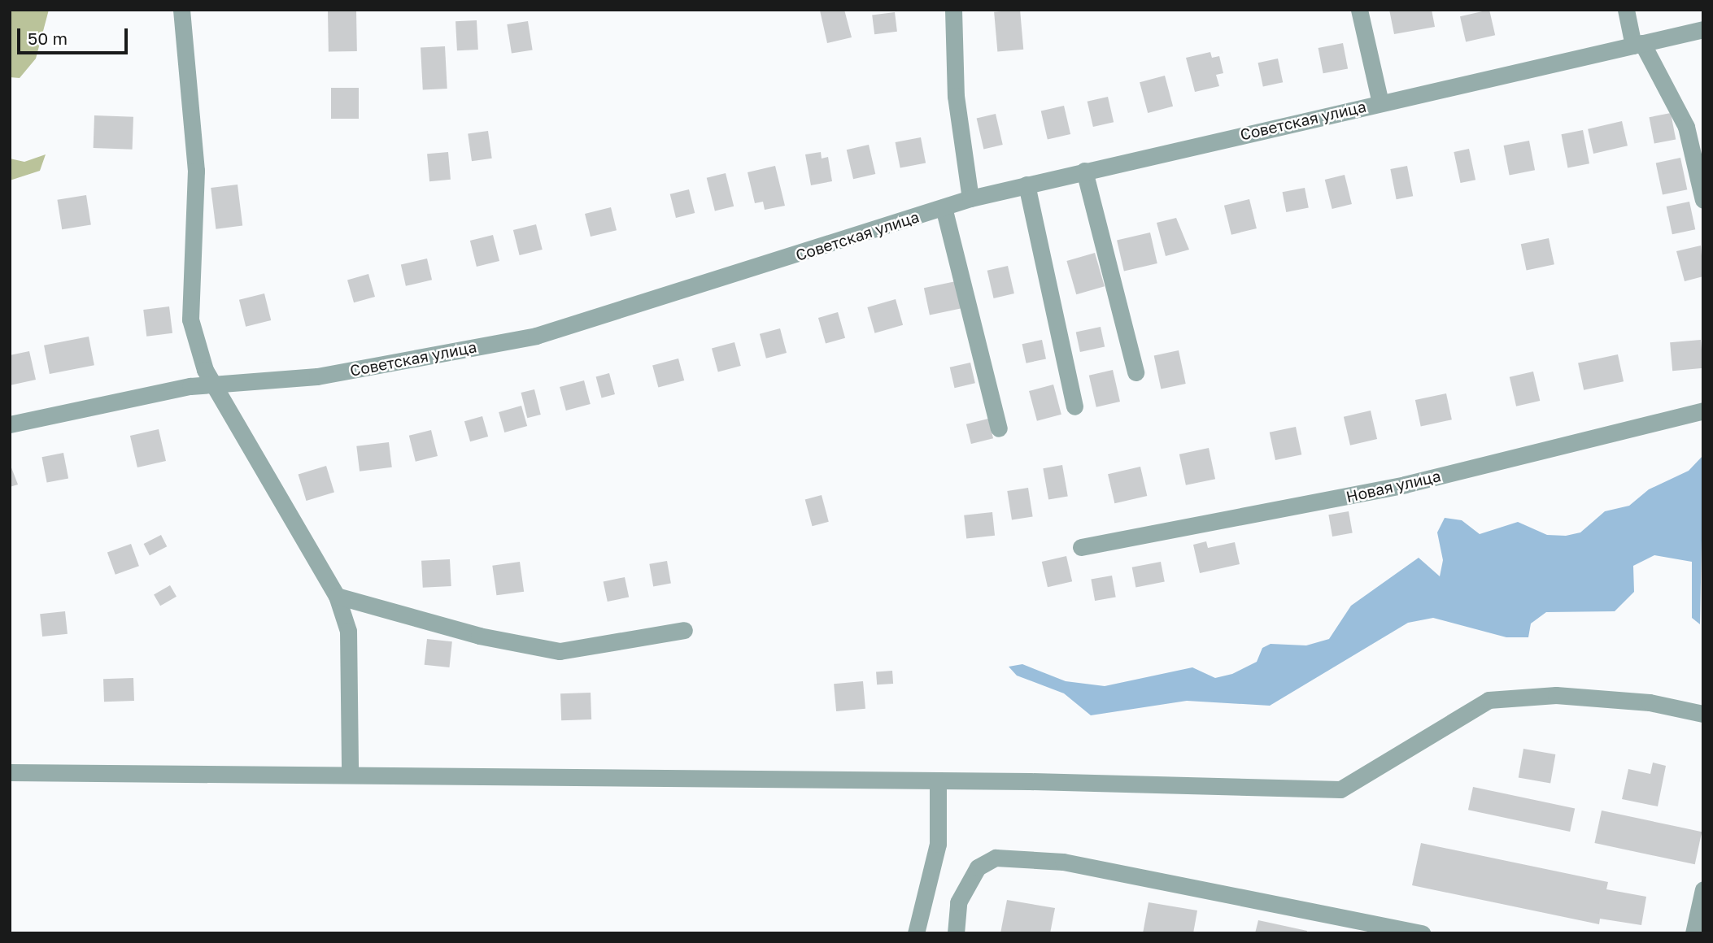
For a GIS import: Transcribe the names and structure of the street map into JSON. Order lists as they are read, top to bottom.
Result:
{
  "streets": {
    "street": ["Советская улица", "Новая улица"]
  },
  "scale_bar": "50 m"
}
